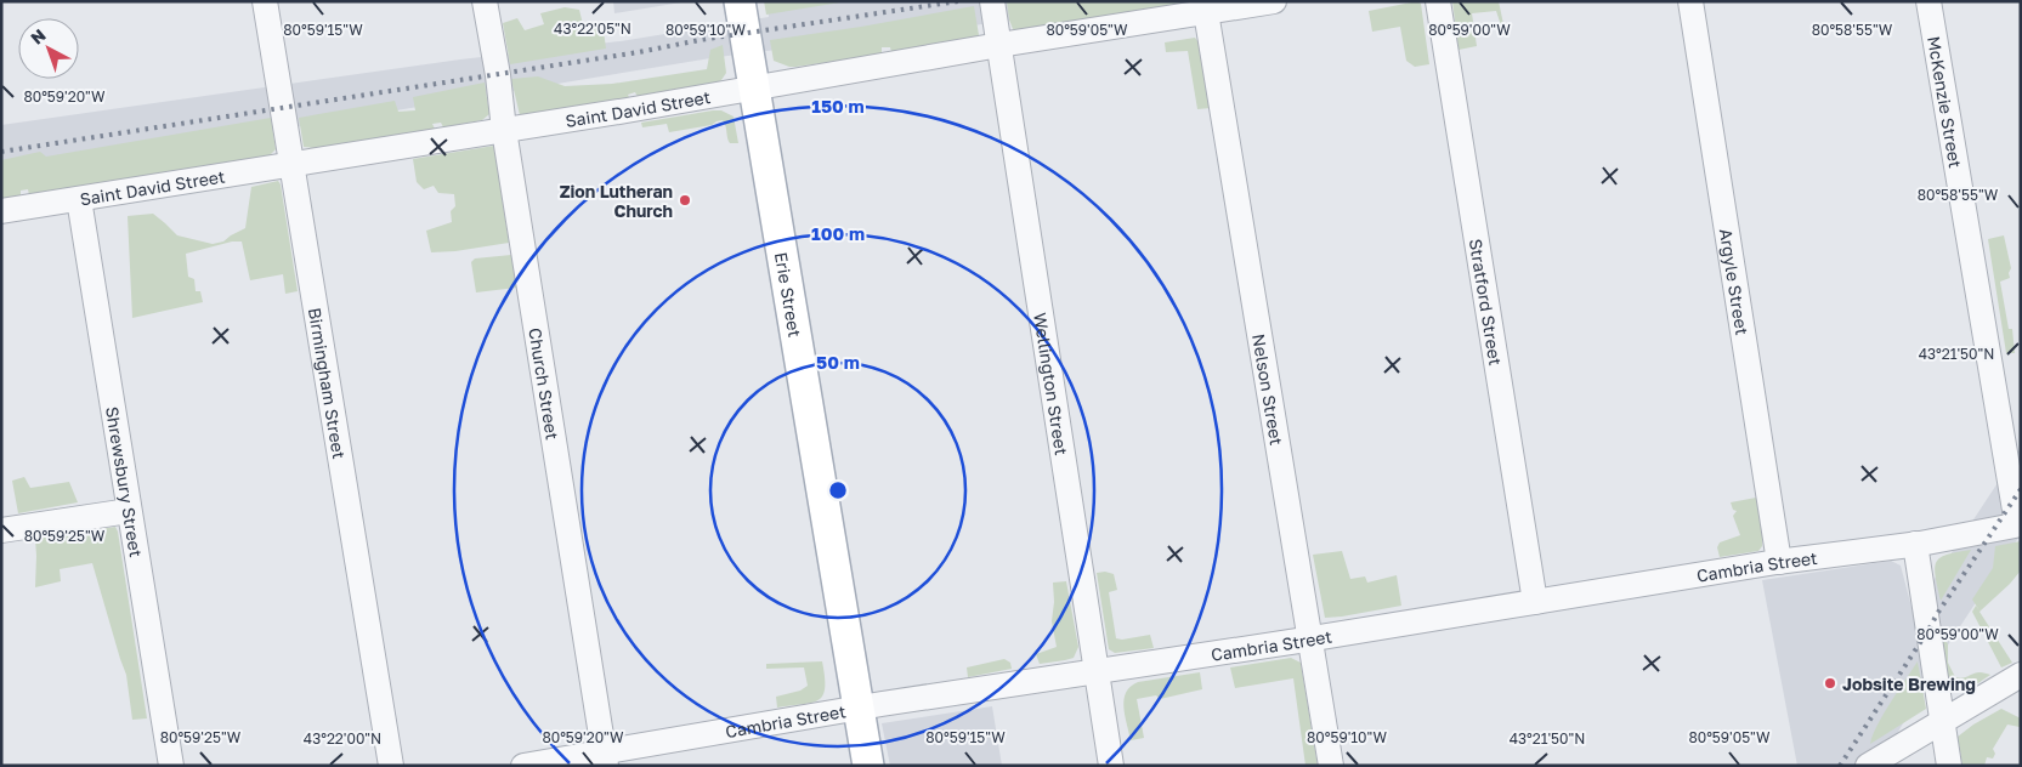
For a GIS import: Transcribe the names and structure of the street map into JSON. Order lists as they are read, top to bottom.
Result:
{
  "streets": {
    "main road": ["Erie Street"],
    "street": [
      "McKenzie Street",
      "Saint David Street",
      "Argyle Street",
      "Stratford Street",
      "Birmingham Street",
      "Church Street",
      "Wellington Street",
      "Nelson Street",
      "Shrewsbury Street",
      "Cambria Street"
    ]
  },
  "crossings": [
    ["McKenzie Street", "Cambria Street"],
    ["Saint David Street", "Erie Street"],
    ["Saint David Street", "Birmingham Street"],
    ["Saint David Street", "Church Street"],
    ["Saint David Street", "Wellington Street"],
    ["Saint David Street", "Nelson Street"],
    ["Saint David Street", "Shrewsbury Street"],
    ["Argyle Street", "Cambria Street"],
    ["Erie Street", "Cambria Street"],
    ["Stratford Street", "Cambria Street"],
    ["Church Street", "Cambria Street"],
    ["Wellington Street", "Cambria Street"],
    ["Nelson Street", "Cambria Street"]
  ],
  "places": ["Zion Lutheran Church", "Jobsite Brewing"],
  "north": "top left",
  "coordinates": [
    "43°22'05\"N",
    "80°59'15\"W",
    "80°59'10\"W",
    "80°59'05\"W",
    "80°59'00\"W",
    "80°58'55\"W",
    "80°59'20\"W",
    "43°21'50\"N",
    "80°59'25\"W",
    "43°22'00\"N"
  ],
  "rings": ["150 m", "100 m", "50 m"]
}
